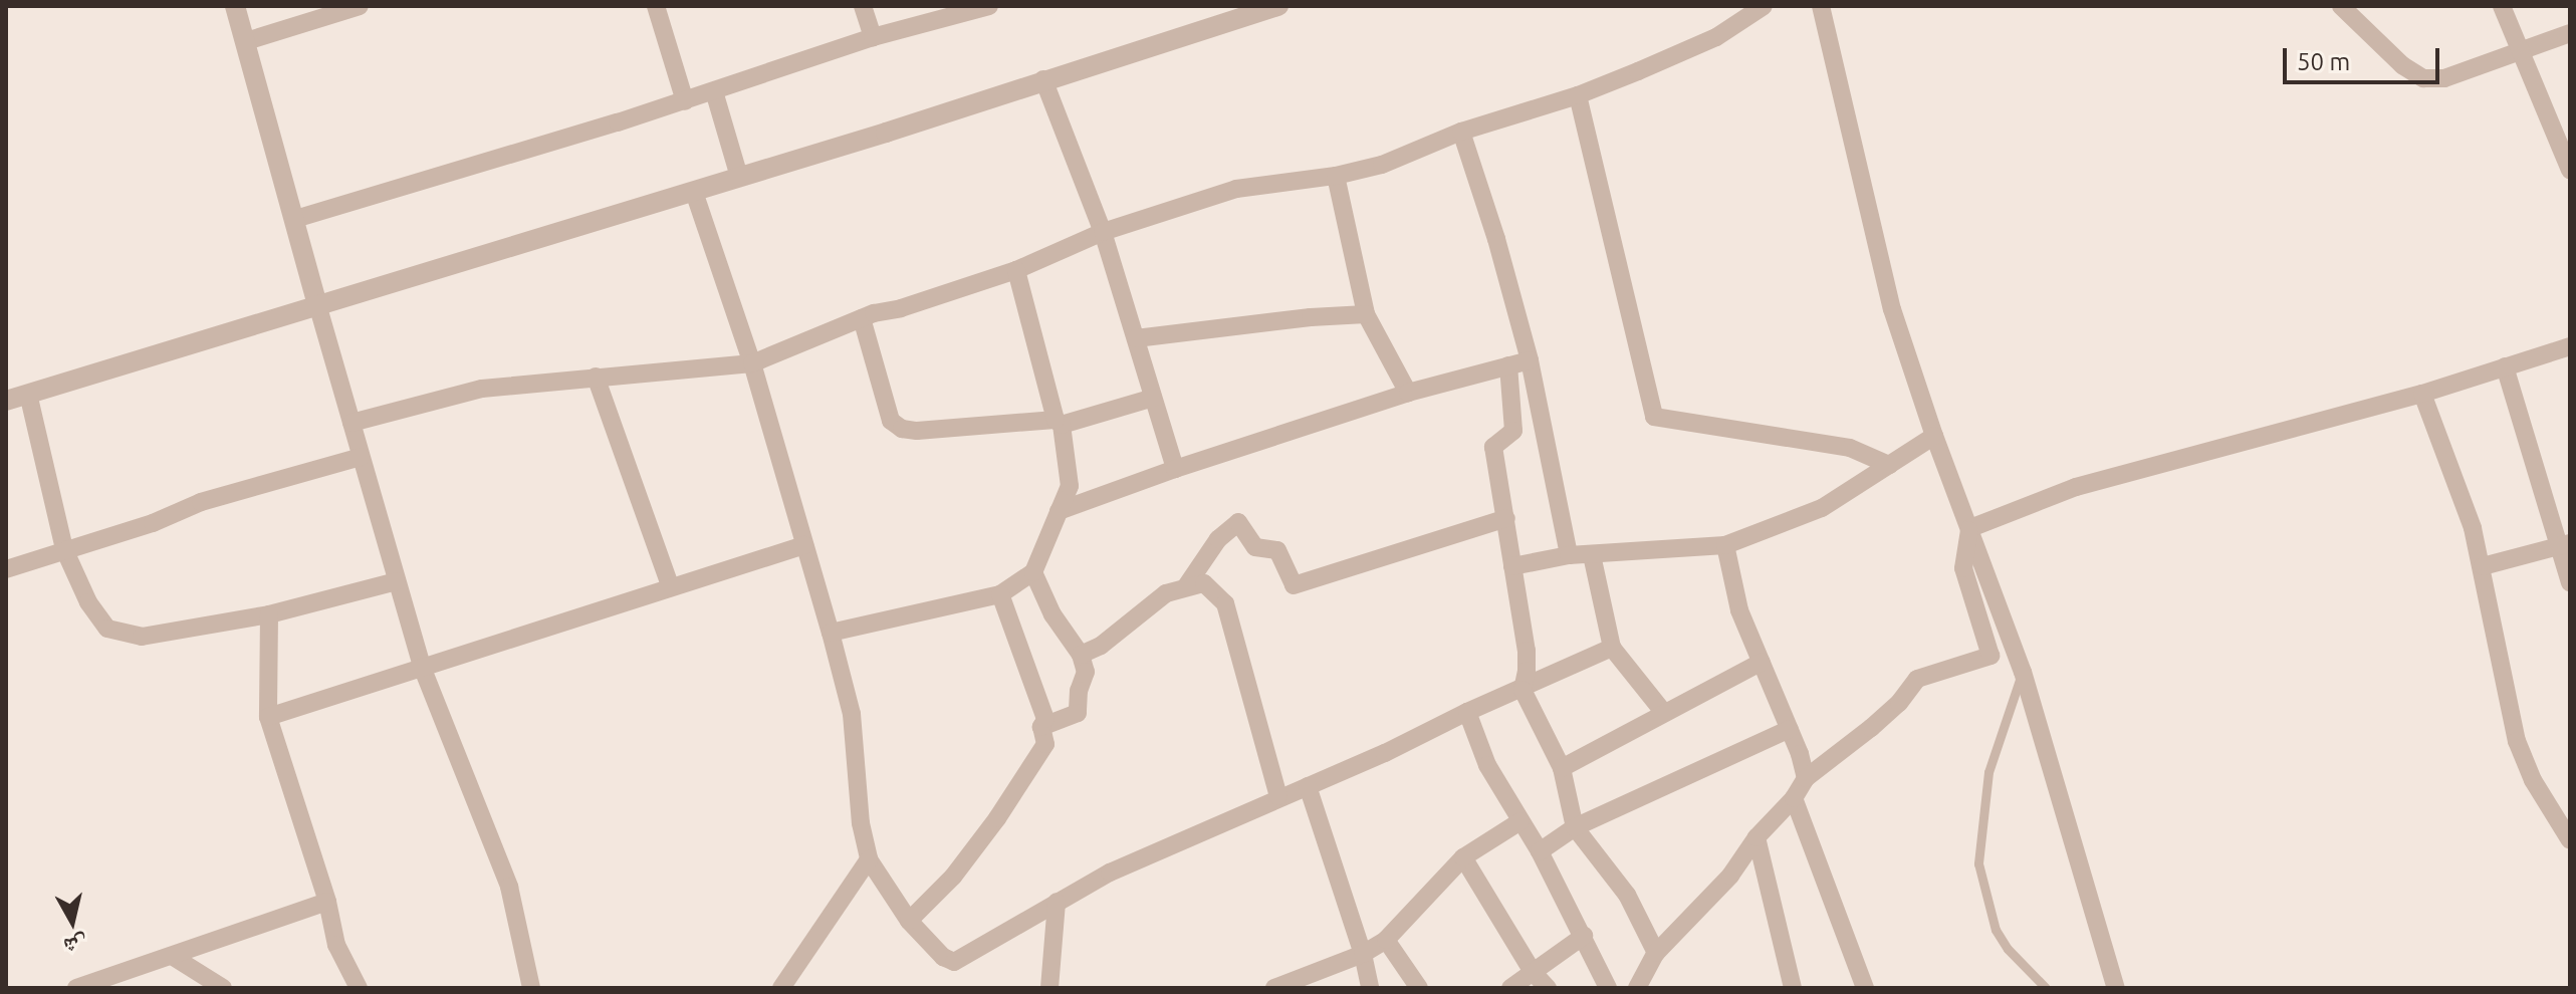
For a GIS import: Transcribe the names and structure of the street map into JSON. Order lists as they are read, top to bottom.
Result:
{
  "scale_bar": "50 m",
  "north": "bottom"
}
